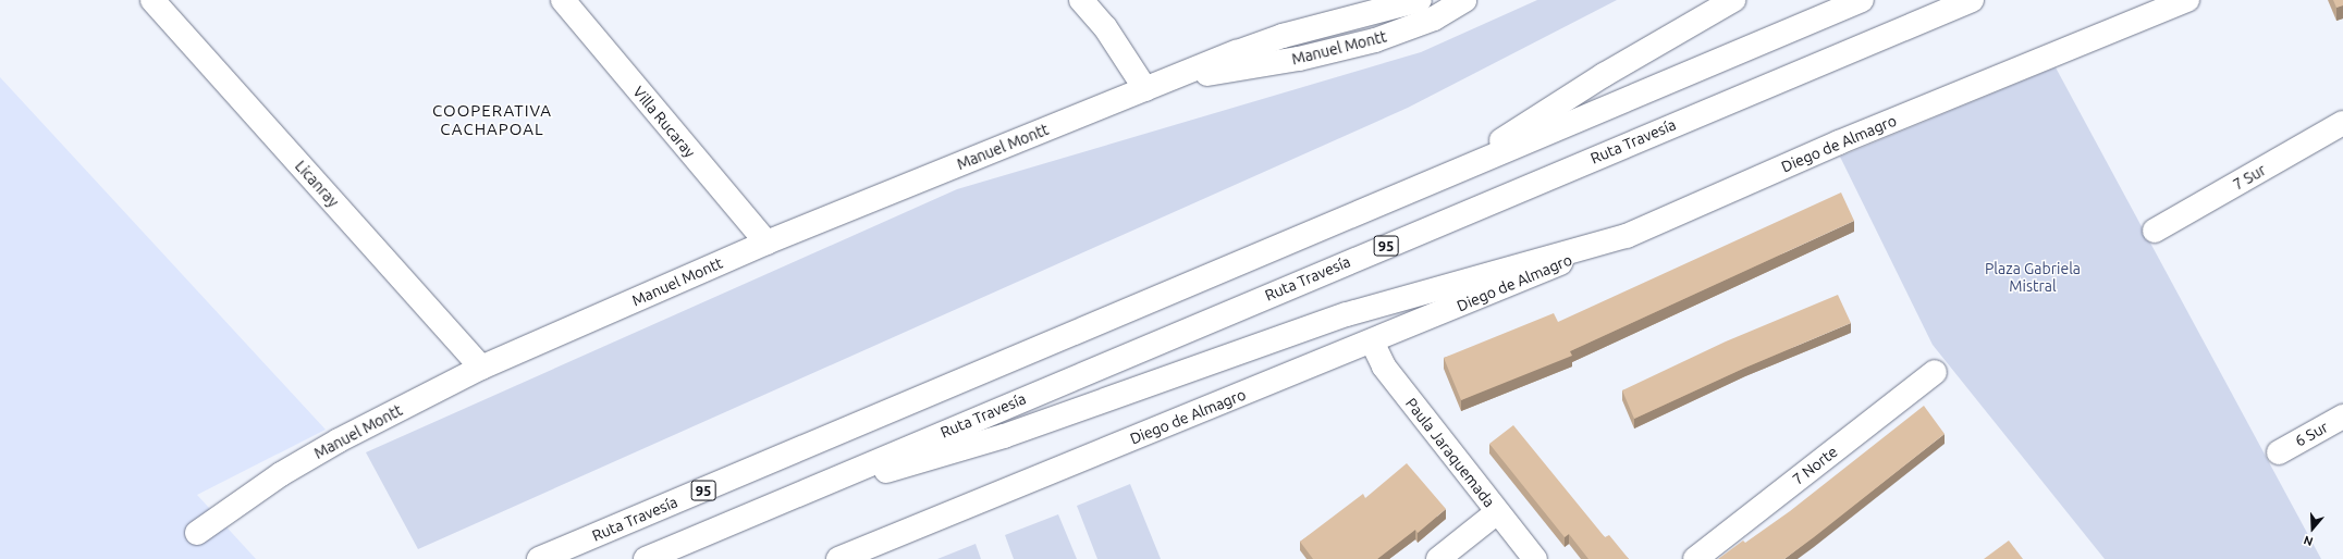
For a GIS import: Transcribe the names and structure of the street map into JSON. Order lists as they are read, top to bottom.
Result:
{
  "streets": {
    "main road": [
      "Manuel Montt",
      "Villa Rucaray",
      "Ruta Travesía",
      "Diego de Almagro",
      "7 Sur",
      "Licanray",
      "95",
      "6 Sur",
      "Paula Jaraquemada",
      "7 Norte"
    ]
  },
  "crossings": [
    ["Manuel Montt", "Villa Rucaray"],
    ["Manuel Montt", "Licanray"],
    ["Diego de Almagro", "Paula Jaraquemada"]
  ],
  "districts": ["COOPERATIVA CACHAPOAL"],
  "parks": ["Plaza Gabriela Mistral"],
  "north": "bottom"
}
